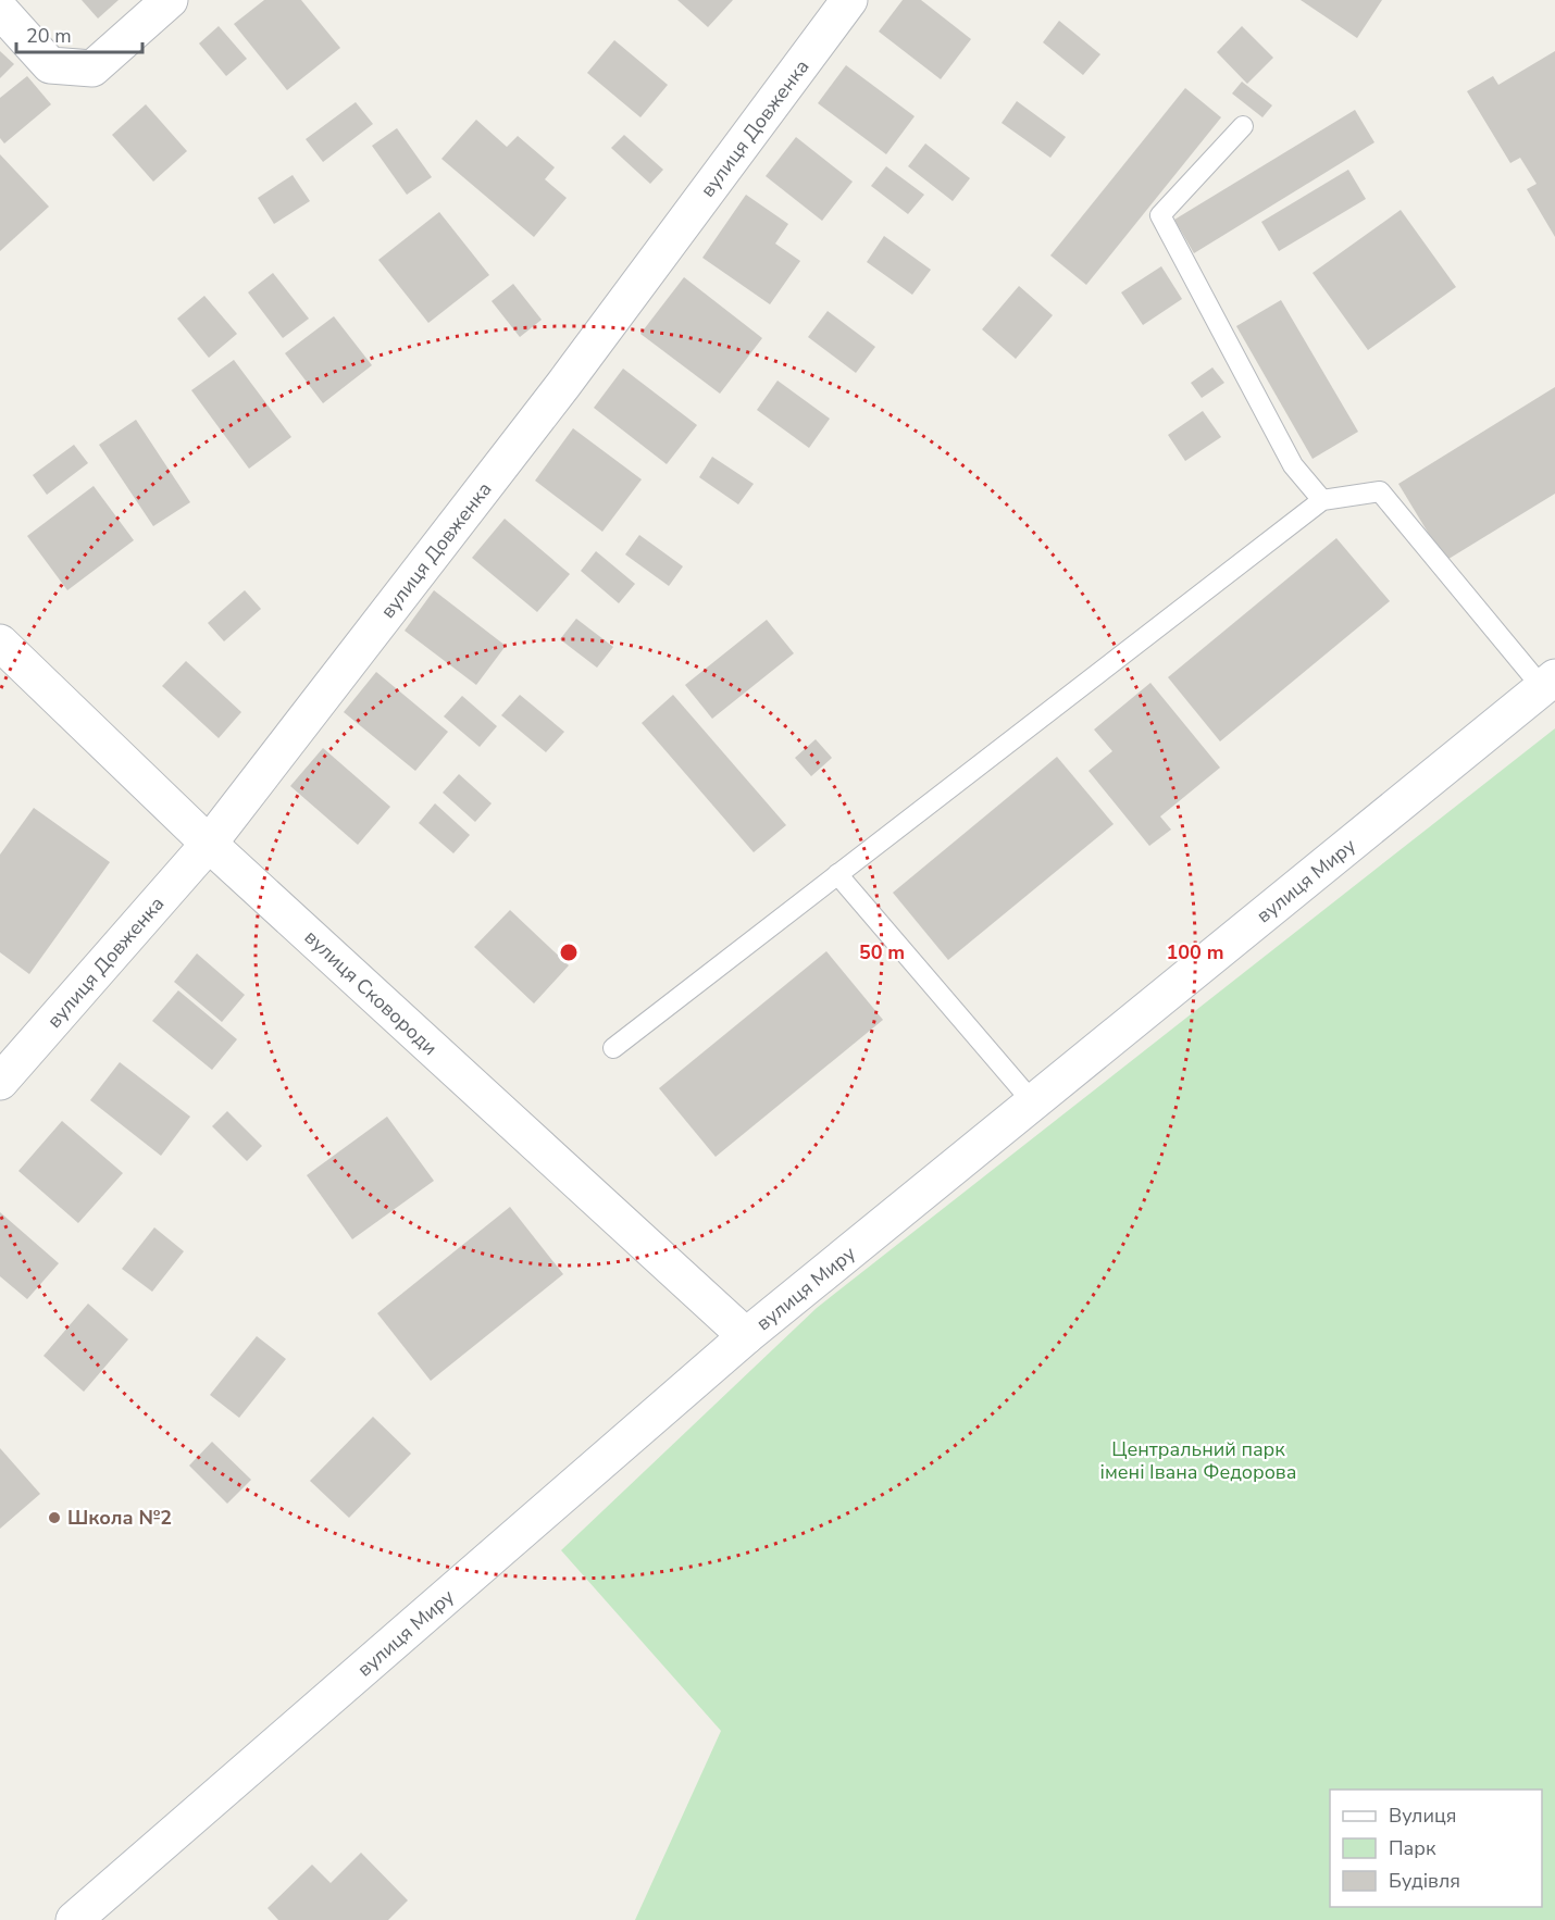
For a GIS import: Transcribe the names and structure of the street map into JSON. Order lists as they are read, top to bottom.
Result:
{
  "streets": {
    "street": ["вулиця Довженка", "вулиця Миру", "вулиця Сковороди"]
  },
  "crossings": [
    ["вулиця Довженка", "вулиця Сковороди"],
    ["вулиця Миру", "вулиця Сковороди"]
  ],
  "parks": ["Центральний парк імені Івана Федорова"],
  "places": ["Школа №2"],
  "legend": ["Вулиця", "Парк", "Будівля"],
  "scale_bar": "20 m",
  "rings": ["50 m", "100 m"]
}
